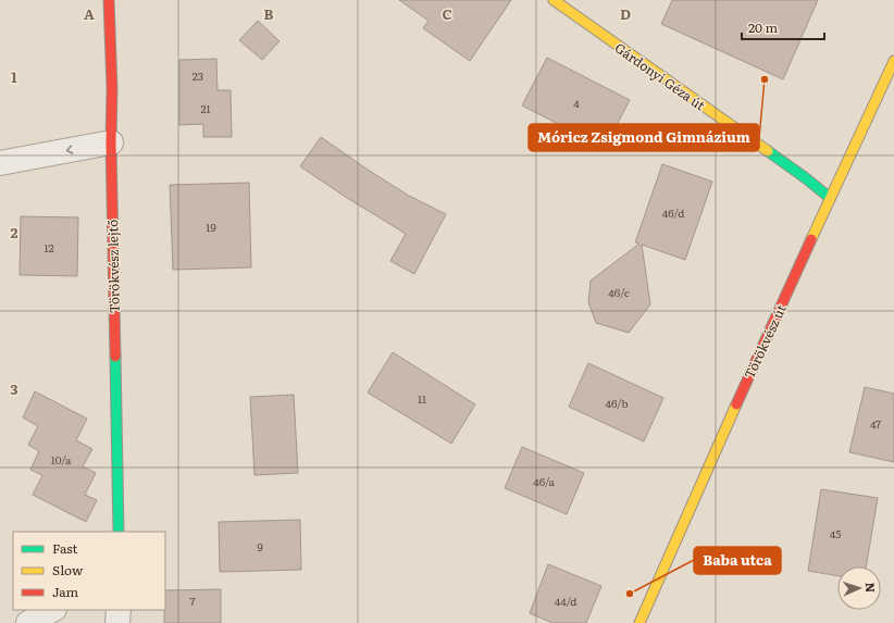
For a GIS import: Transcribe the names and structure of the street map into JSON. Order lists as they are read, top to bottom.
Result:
{
  "streets": {
    "street": ["Gárdonyi Géza út", "Törökvész lejtő", "Törökvész út"]
  },
  "crossings": [
    ["Gárdonyi Géza út", "Törökvész út"]
  ],
  "places": ["Móricz Zsigmond Gimnázium", "Baba utca"],
  "house_numbers": [
    "23",
    "4",
    "21",
    "46/d",
    "19",
    "12",
    "46/c",
    "11",
    "46/b",
    "47",
    "10/a",
    "46/a",
    "45",
    "9",
    "7",
    "44/d"
  ],
  "legend": ["Fast", "Slow", "Jam"],
  "scale_bar": "20 m",
  "north": "right",
  "grid": {
    "columns": [
      "A",
      "B",
      "C",
      "D"
    ],
    "rows": ["1", "2", "3"]
  }
}
